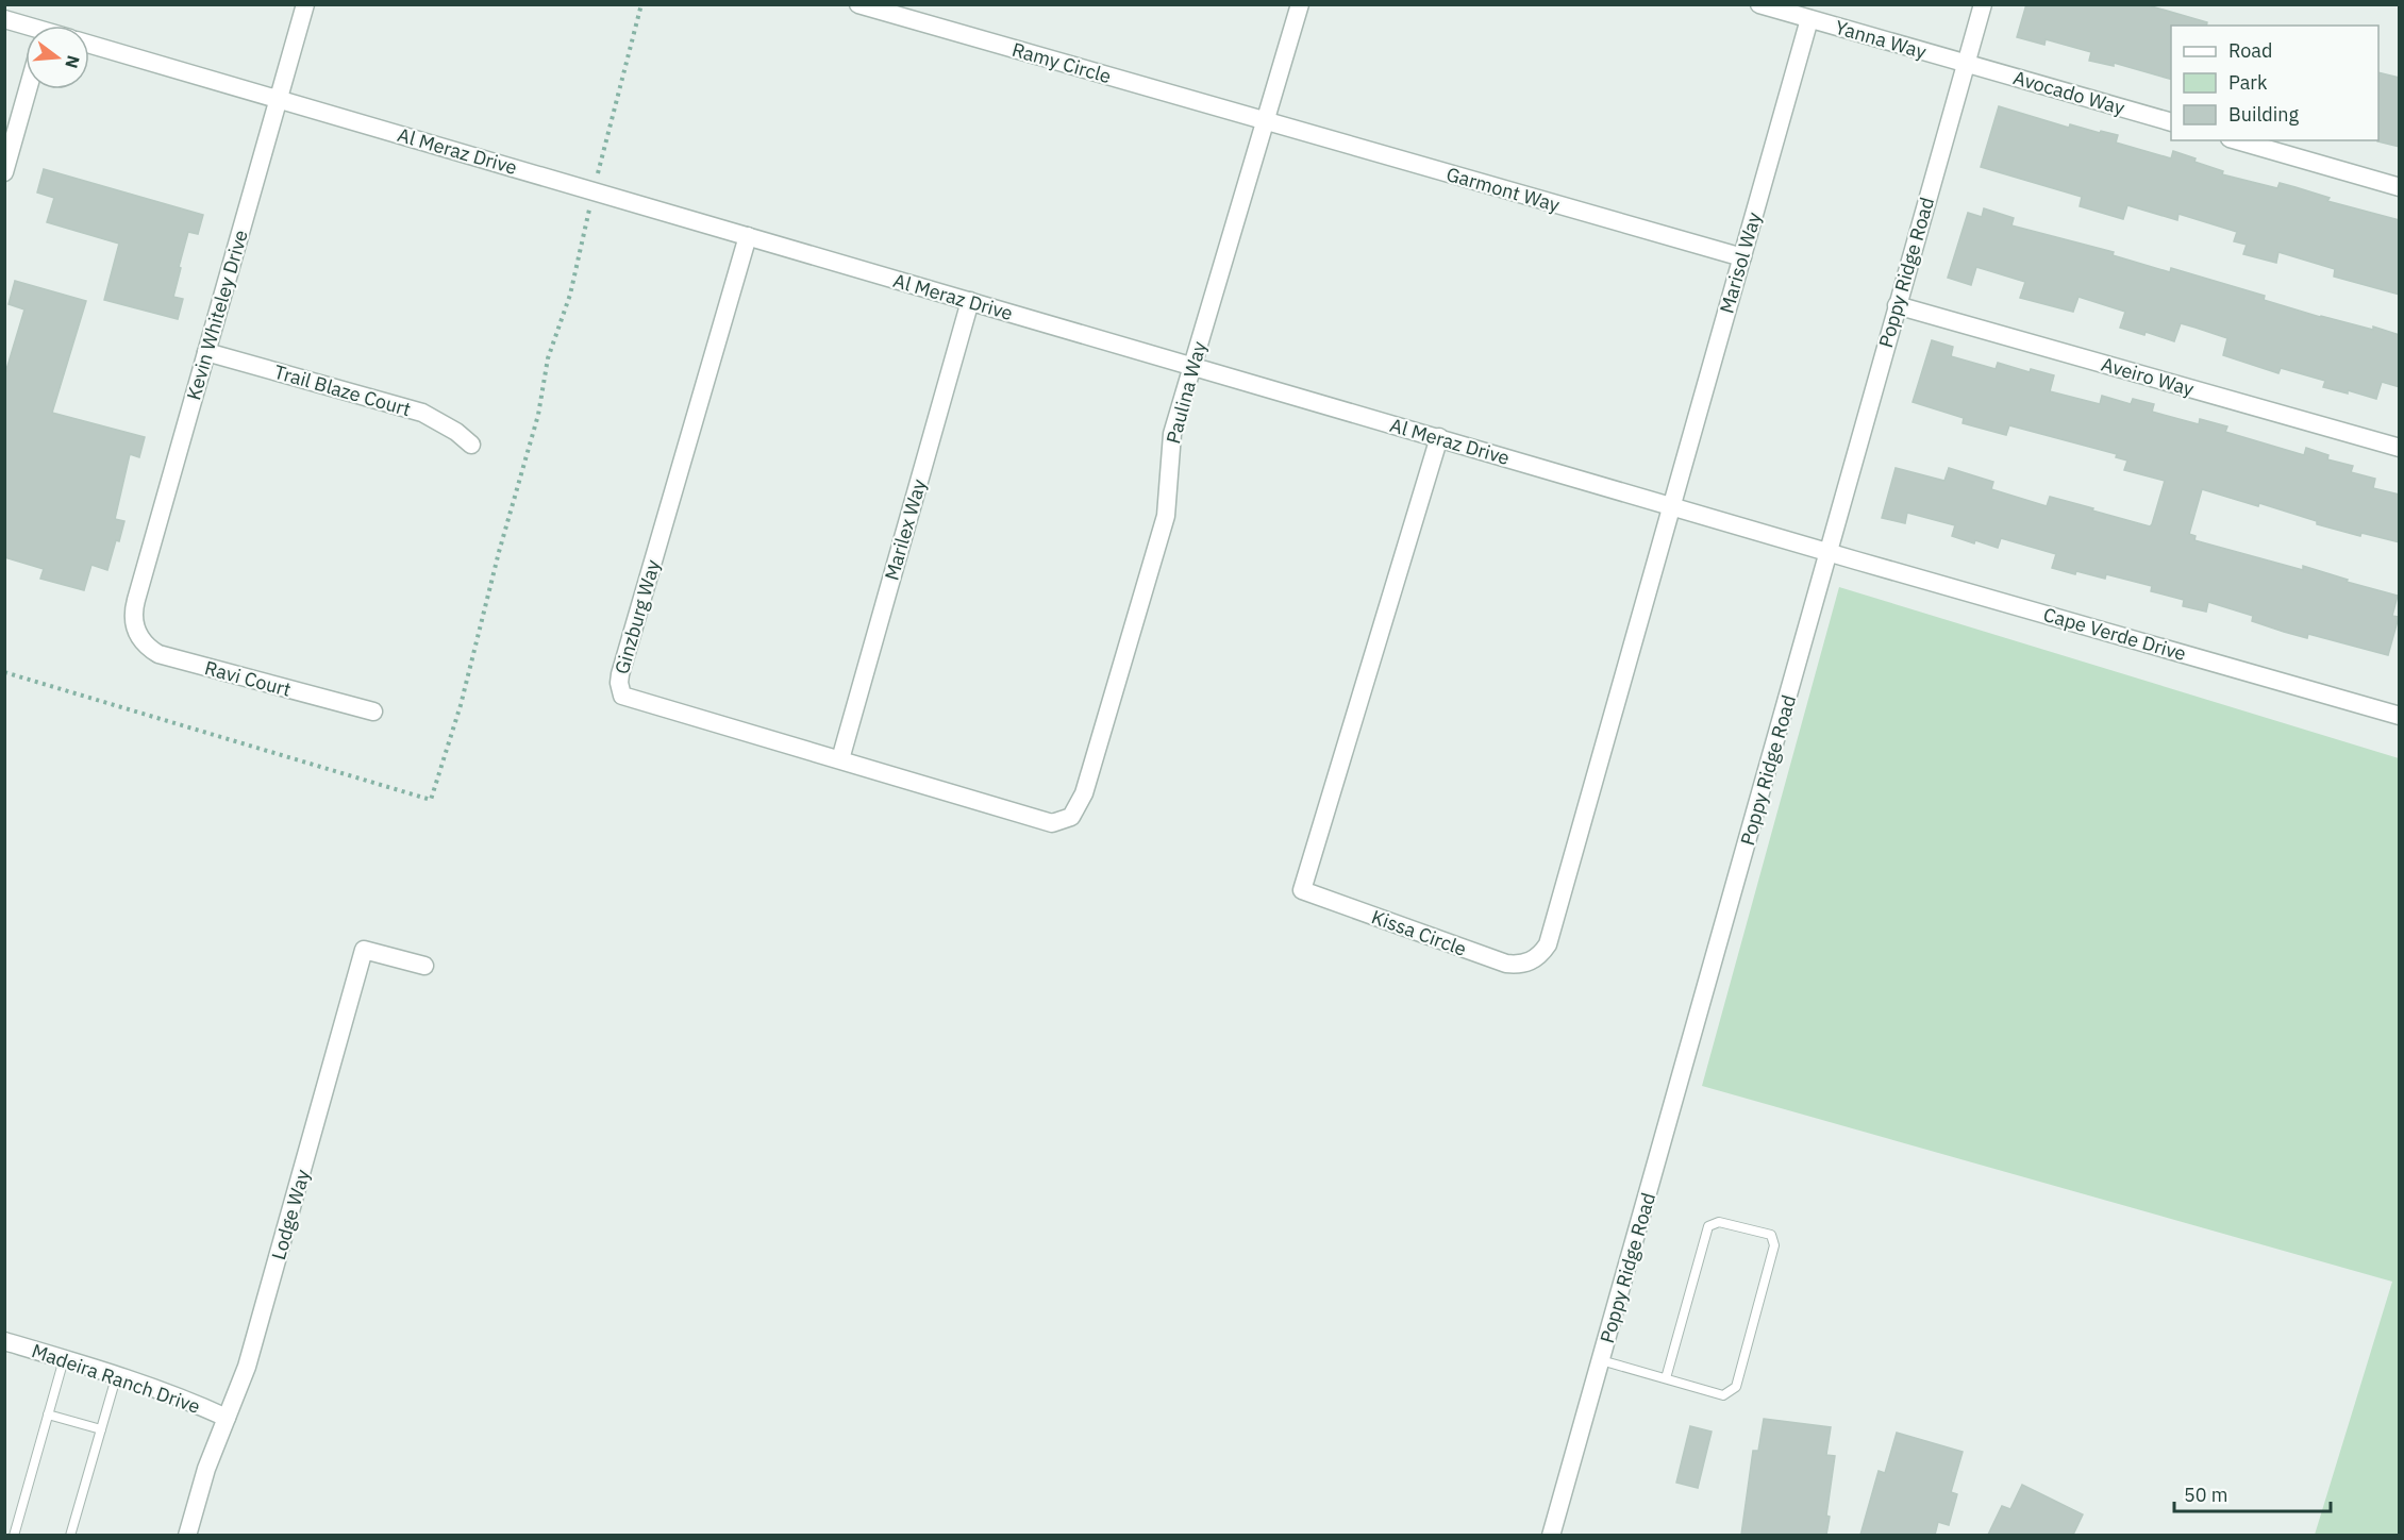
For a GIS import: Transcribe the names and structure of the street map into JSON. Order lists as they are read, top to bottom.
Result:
{
  "streets": {
    "street": [
      "Yanna Way",
      "Ramy Circle",
      "Avocado Way",
      "Al Meraz Drive",
      "Garmont Way",
      "Marisol Way",
      "Poppy Ridge Road",
      "Kevin Whiteley Drive",
      "Aveiro Way",
      "Trail Blaze Court",
      "Paulina Way",
      "Marilex Way",
      "Ginzburg Way",
      "Cape Verde Drive",
      "Ravi Court",
      "Kissa Circle",
      "Lodge Way",
      "Madeira Ranch Drive"
    ]
  },
  "crossings": [
    ["Yanna Way", "Avocado Way"],
    ["Yanna Way", "Marisol Way"],
    ["Yanna Way", "Poppy Ridge Road"],
    ["Ramy Circle", "Garmont Way"],
    ["Ramy Circle", "Paulina Way"],
    ["Avocado Way", "Poppy Ridge Road"],
    ["Al Meraz Drive", "Marisol Way"],
    ["Al Meraz Drive", "Poppy Ridge Road"],
    ["Al Meraz Drive", "Kevin Whiteley Drive"],
    ["Al Meraz Drive", "Paulina Way"],
    ["Al Meraz Drive", "Marilex Way"],
    ["Al Meraz Drive", "Ginzburg Way"],
    ["Al Meraz Drive", "Cape Verde Drive"],
    ["Al Meraz Drive", "Kissa Circle"],
    ["Garmont Way", "Marisol Way"],
    ["Garmont Way", "Paulina Way"],
    ["Marisol Way", "Kissa Circle"],
    ["Poppy Ridge Road", "Aveiro Way"],
    ["Poppy Ridge Road", "Cape Verde Drive"],
    ["Kevin Whiteley Drive", "Trail Blaze Court"],
    ["Kevin Whiteley Drive", "Ravi Court"],
    ["Paulina Way", "Ginzburg Way"],
    ["Marilex Way", "Ginzburg Way"],
    ["Lodge Way", "Madeira Ranch Drive"]
  ],
  "legend": ["Road", "Park", "Building"],
  "scale_bar": "50 m",
  "north": "right"
}
